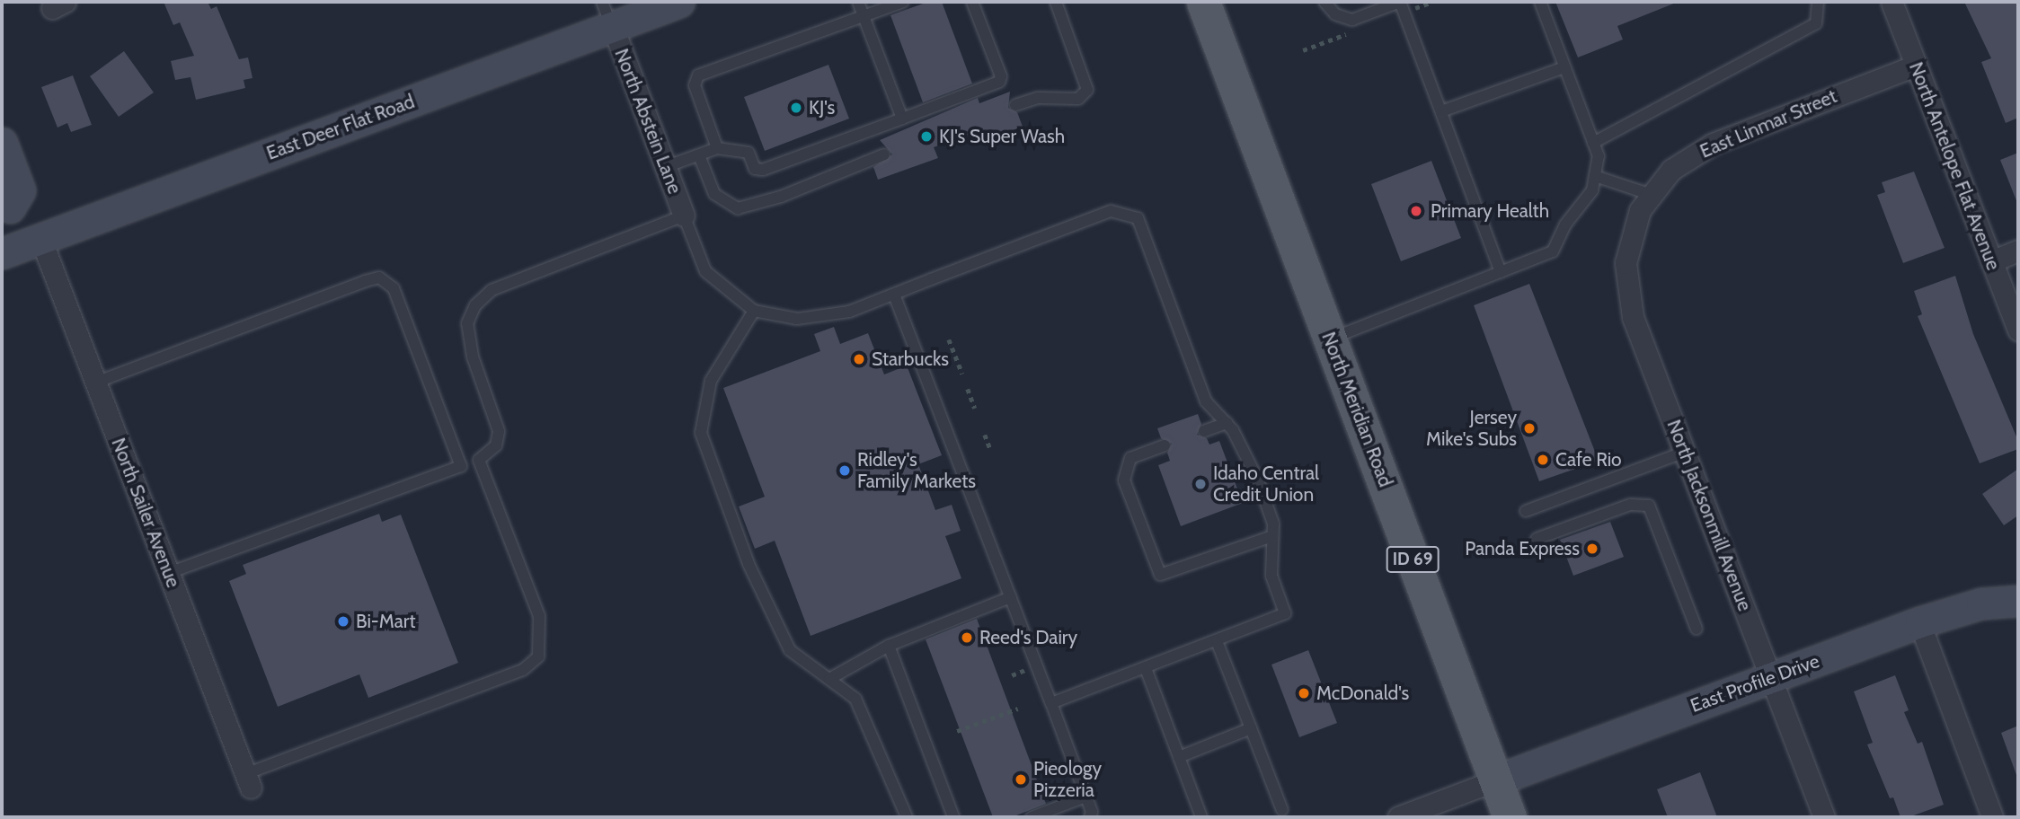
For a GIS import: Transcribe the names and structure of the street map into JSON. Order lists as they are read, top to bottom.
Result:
{
  "streets": {
    "main road": [
      "East Deer Flat Road",
      "North Meridian Road",
      "ID 69",
      "East Profile Drive"
    ],
    "street": [
      "North Abstein Lane",
      "East Linmar Street",
      "North Antelope Flat Avenue",
      "North Sailer Avenue",
      "North Jacksonmill Avenue"
    ]
  },
  "crossings": [
    ["North Abstein Lane", "East Deer Flat Road"],
    ["East Linmar Street", "North Antelope Flat Avenue"],
    ["East Linmar Street", "North Jacksonmill Avenue"],
    ["East Deer Flat Road", "North Sailer Avenue"],
    ["North Meridian Road", "East Profile Drive"],
    ["North Jacksonmill Avenue", "East Profile Drive"]
  ],
  "places": [
    "KJ's",
    "KJ's Super Wash",
    "Primary Health",
    "Starbucks",
    "Jersey Mike's Subs",
    "Cafe Rio",
    "Ridley's Family Markets",
    "Idaho Central Credit Union",
    "Panda Express",
    "Bi-Mart",
    "Reed's Dairy",
    "McDonald's",
    "Pieology Pizzeria"
  ]
}
